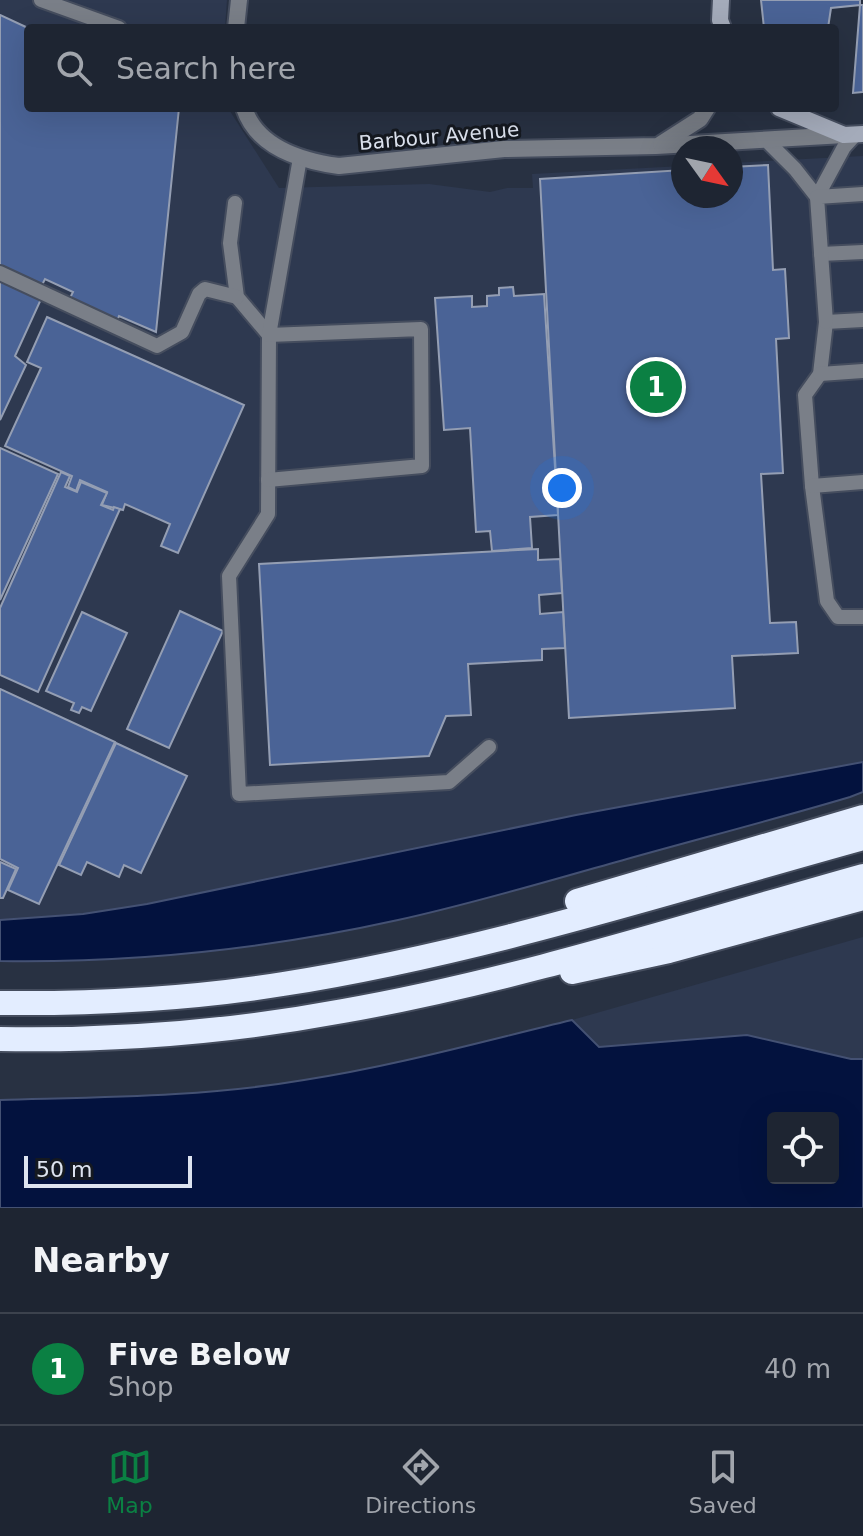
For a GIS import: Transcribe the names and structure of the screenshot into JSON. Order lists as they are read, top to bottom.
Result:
{
  "streets": {
    "street": ["Barbour Avenue"]
  },
  "scale_bar": "50 m",
  "north": "bottom right",
  "page": {
    "search": "Search here",
    "pins": "1",
    "scale": "50 m",
    "heading": "Nearby",
    "list": [
      {
        "mark": "1",
        "name": "Five Below",
        "note": "Shop",
        "value": "40 m"
      }
    ],
    "nav": ["Map", "Directions", "Saved"]
  }
}
